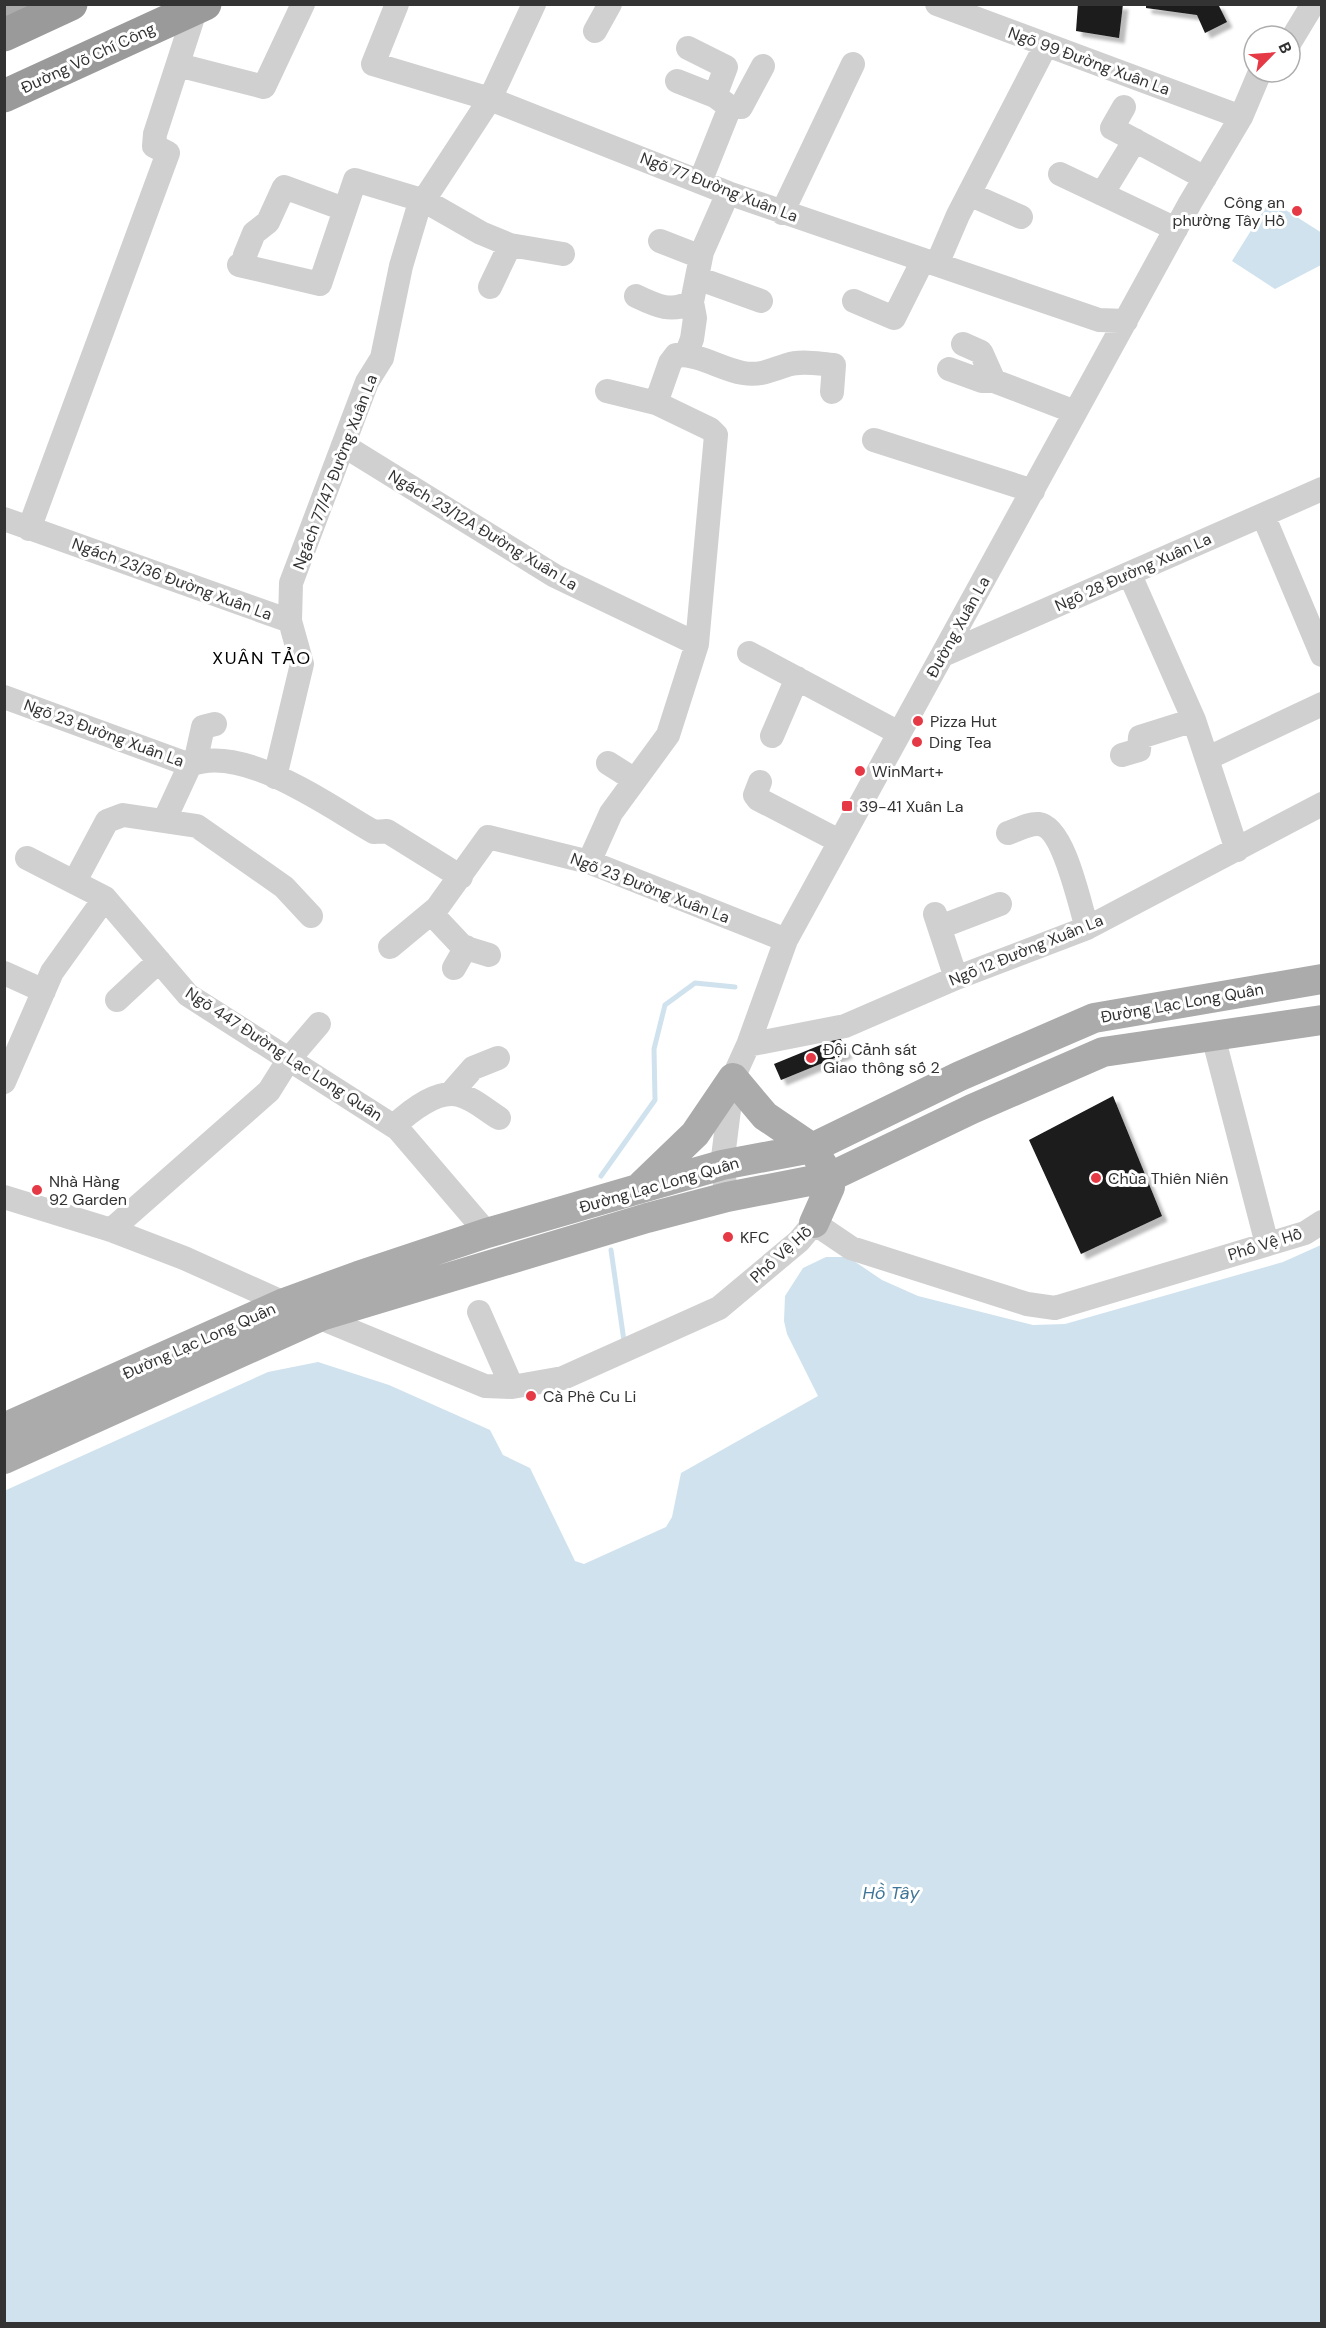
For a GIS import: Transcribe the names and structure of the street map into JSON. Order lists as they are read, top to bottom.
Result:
{
  "streets": {
    "highway": ["Đường Võ Chí Công"],
    "main road": ["Đường Lạc Long Quân"],
    "street": [
      "Ngõ 99 Đường Xuân La",
      "Ngõ 77 Đường Xuân La",
      "Ngách 77/47 Đường Xuân La",
      "Ngách 23/12A Đường Xuân La",
      "Ngõ 28 Đường Xuân La",
      "Ngách 23/36 Đường Xuân La",
      "Đường Xuân La",
      "Ngõ 23 Đường Xuân La",
      "Ngõ 12 Đường Xuân La",
      "Ngõ 447 Đường Lạc Long Quân",
      "Phố Vệ Hồ"
    ]
  },
  "crossings": [
    ["Ngõ 99 Đường Xuân La", "Đường Xuân La"],
    ["Ngõ 77 Đường Xuân La", "Ngách 77/47 Đường Xuân La"],
    ["Ngõ 77 Đường Xuân La", "Đường Xuân La"],
    ["Ngách 77/47 Đường Xuân La", "Ngách 23/12A Đường Xuân La"],
    ["Ngách 77/47 Đường Xuân La", "Ngách 23/36 Đường Xuân La"],
    ["Ngõ 28 Đường Xuân La", "Đường Xuân La"],
    ["Ngách 23/36 Đường Xuân La", "Ngõ 23 Đường Xuân La"],
    ["Đường Xuân La", "Ngõ 23 Đường Xuân La"],
    ["Đường Xuân La", "Ngõ 12 Đường Xuân La"],
    ["Đường Xuân La", "Đường Lạc Long Quân"],
    ["Đường Lạc Long Quân", "Ngõ 447 Đường Lạc Long Quân"],
    ["Đường Lạc Long Quân", "Phố Vệ Hồ"]
  ],
  "districts": ["XUÂN TẢO"],
  "water": ["Hồ Tây"],
  "places": {
    "other": [
      "Công an phường Tây Hồ",
      "Pizza Hut",
      "Ding Tea",
      "WinMart+",
      "Đội Cảnh sát Giao thông số 2",
      "Chùa Thiên Niên",
      "Nhà Hàng 92 Garden",
      "KFC",
      "Cà Phê Cu Li"
    ],
    "transit": ["39-41 Xuân La"]
  },
  "north": "top right"
}
